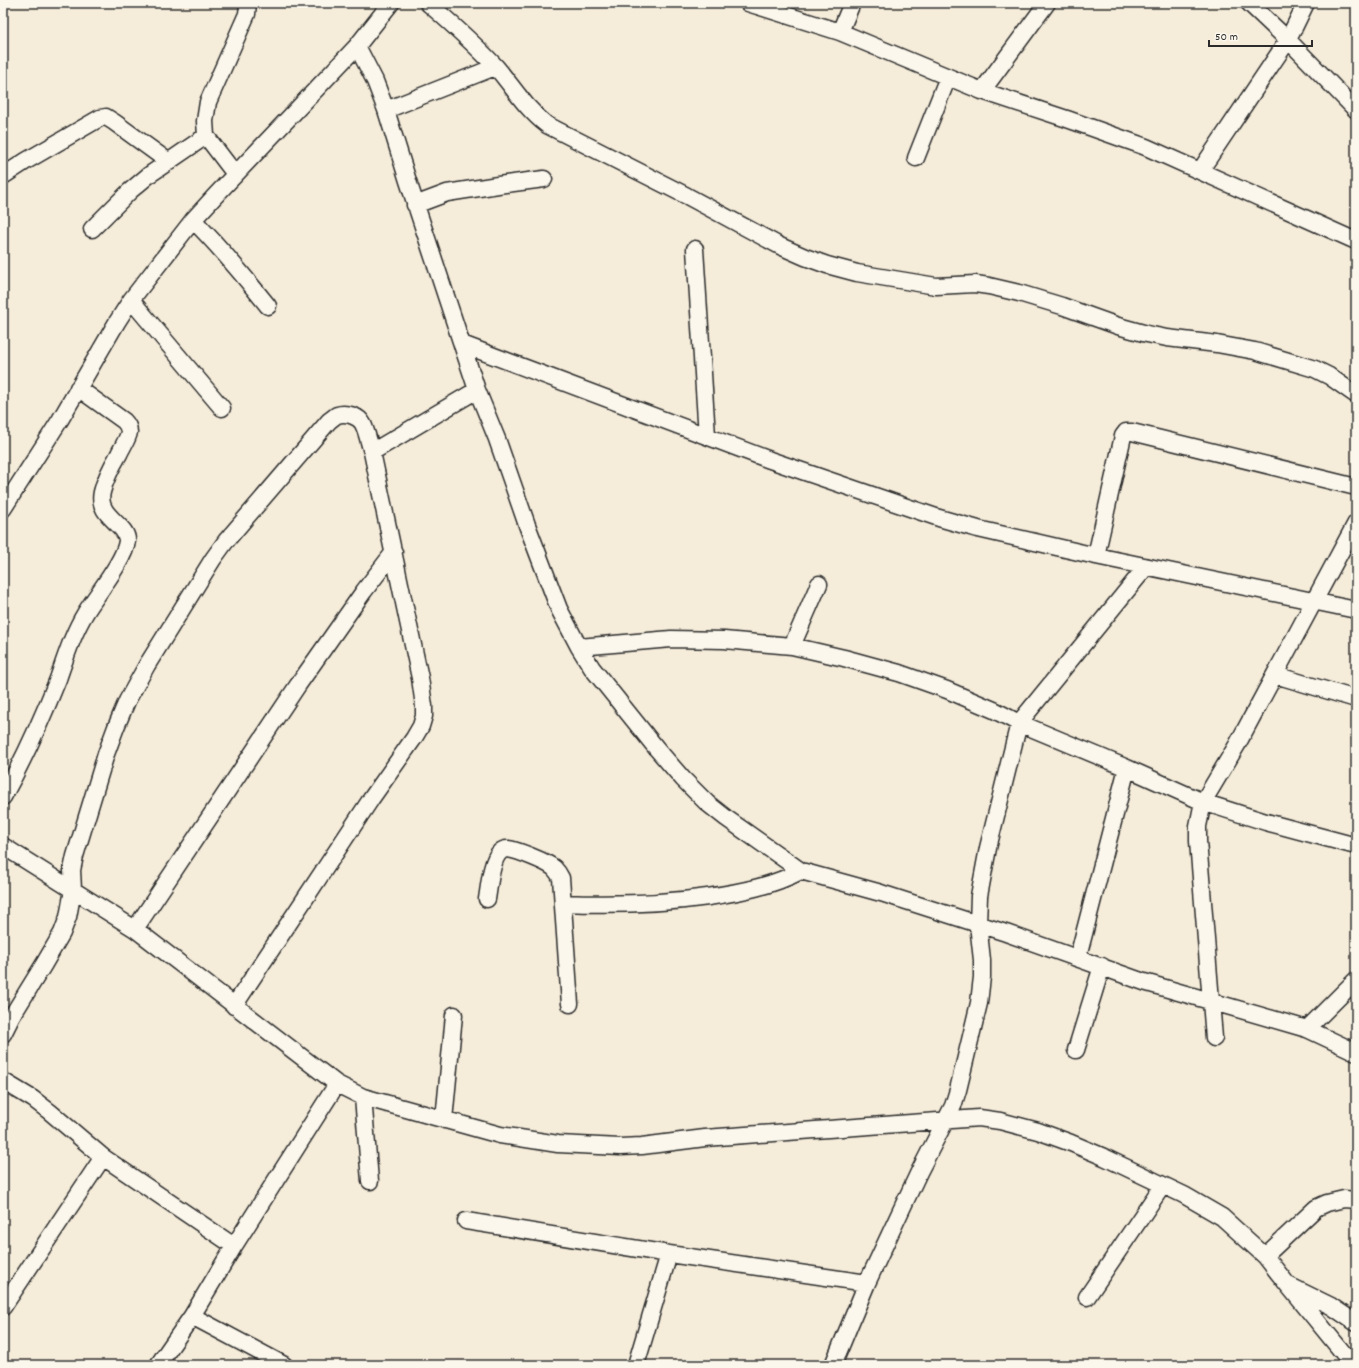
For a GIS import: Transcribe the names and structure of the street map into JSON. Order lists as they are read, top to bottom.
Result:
{
  "scale_bar": "50 m"
}
